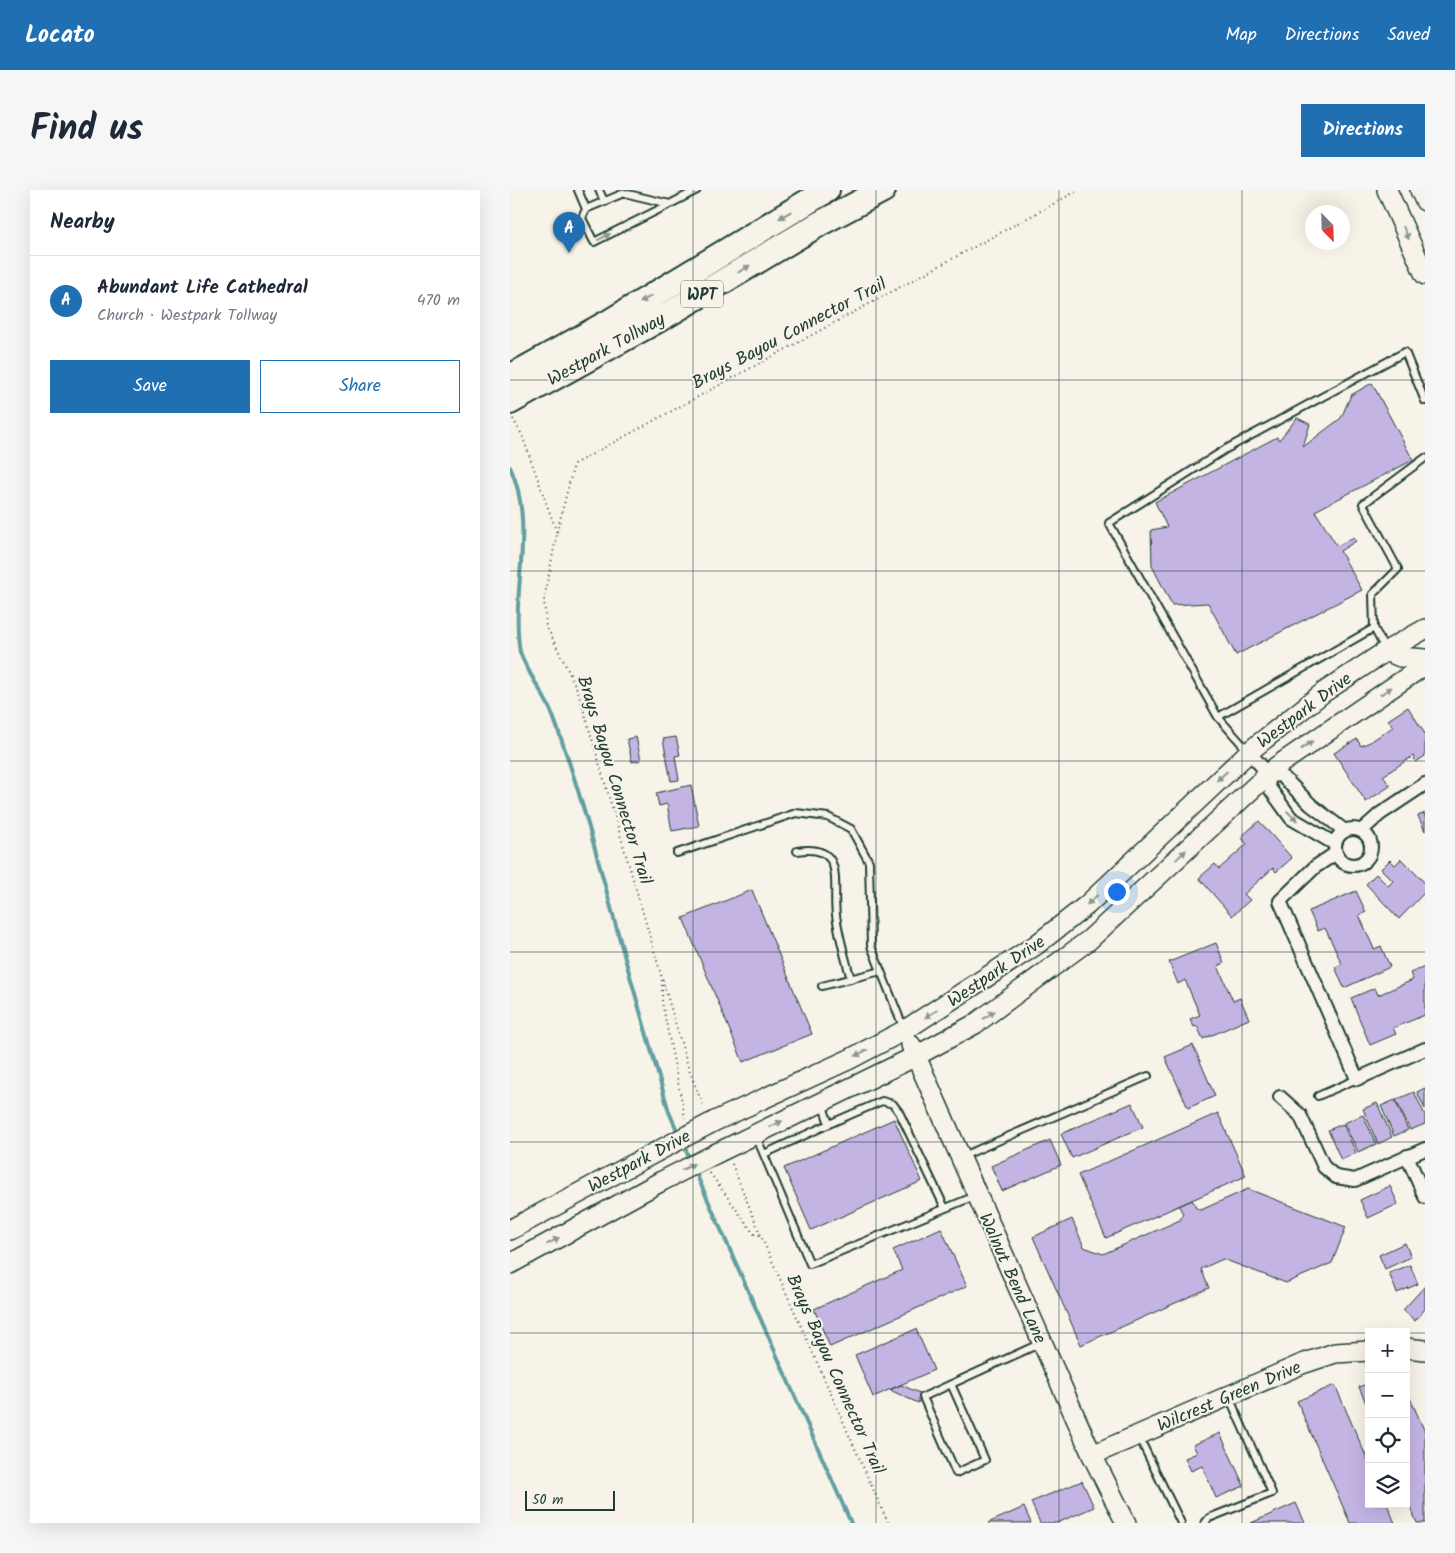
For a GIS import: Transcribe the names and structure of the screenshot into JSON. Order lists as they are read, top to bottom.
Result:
{
  "streets": {
    "highway": ["WPT", "Westpark Tollway"],
    "main road": ["Westpark Drive", "Walnut Bend Lane", "Wilcrest Green Drive"],
    "path": ["Brays Bayou Connector Trail"]
  },
  "crossings": [
    ["Brays Bayou Connector Trail", "Westpark Drive"],
    ["Westpark Drive", "Walnut Bend Lane"],
    ["Walnut Bend Lane", "Wilcrest Green Drive"]
  ],
  "scale_bar": "50 m",
  "north": "bottom right",
  "page": {
    "header": "Locato",
    "nav": ["Map", "Directions", "Saved"],
    "title": "Find us",
    "buttons": [
      "Directions",
      ["Save", "Share"]
    ],
    "heading": "Nearby",
    "pins": "A",
    "list": [
      {
        "mark": "A",
        "name": "Abundant Life Cathedral",
        "note": "Church · Westpark Tollway",
        "value": "470 m"
      }
    ],
    "map_buttons": ["+", "−"],
    "scale": "50 m"
  }
}
